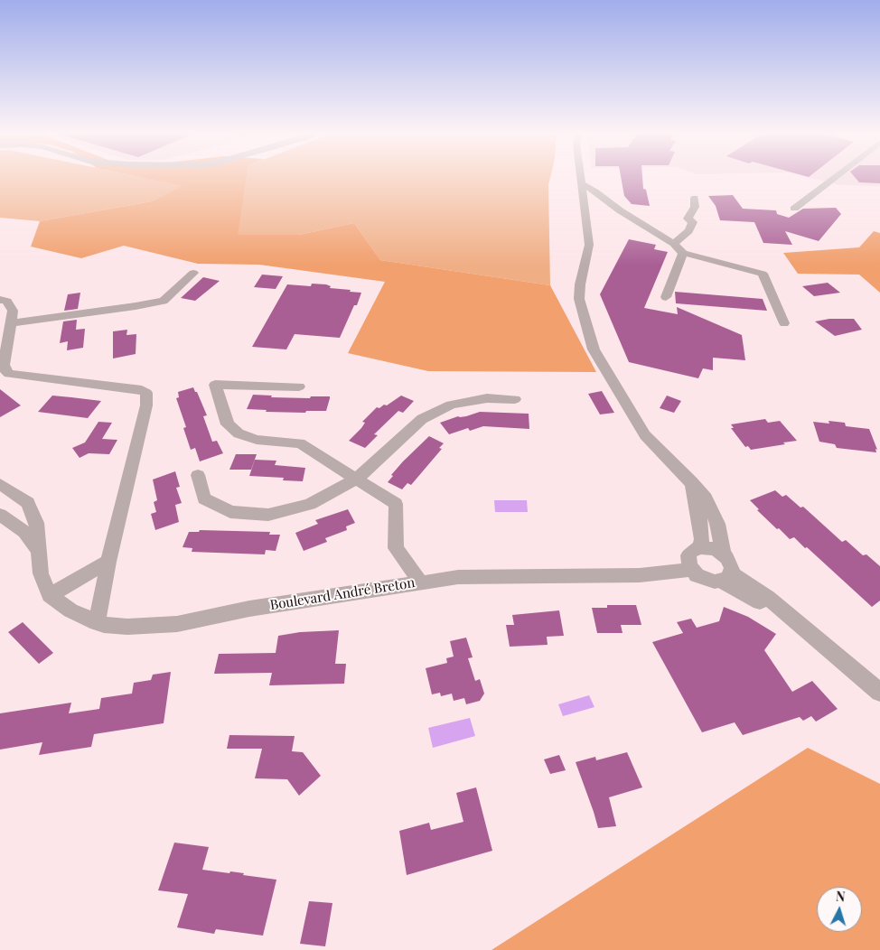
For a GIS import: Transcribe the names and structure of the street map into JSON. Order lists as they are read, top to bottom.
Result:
{
  "streets": {
    "street": ["Boulevard André Breton"]
  },
  "north": "top"
}
